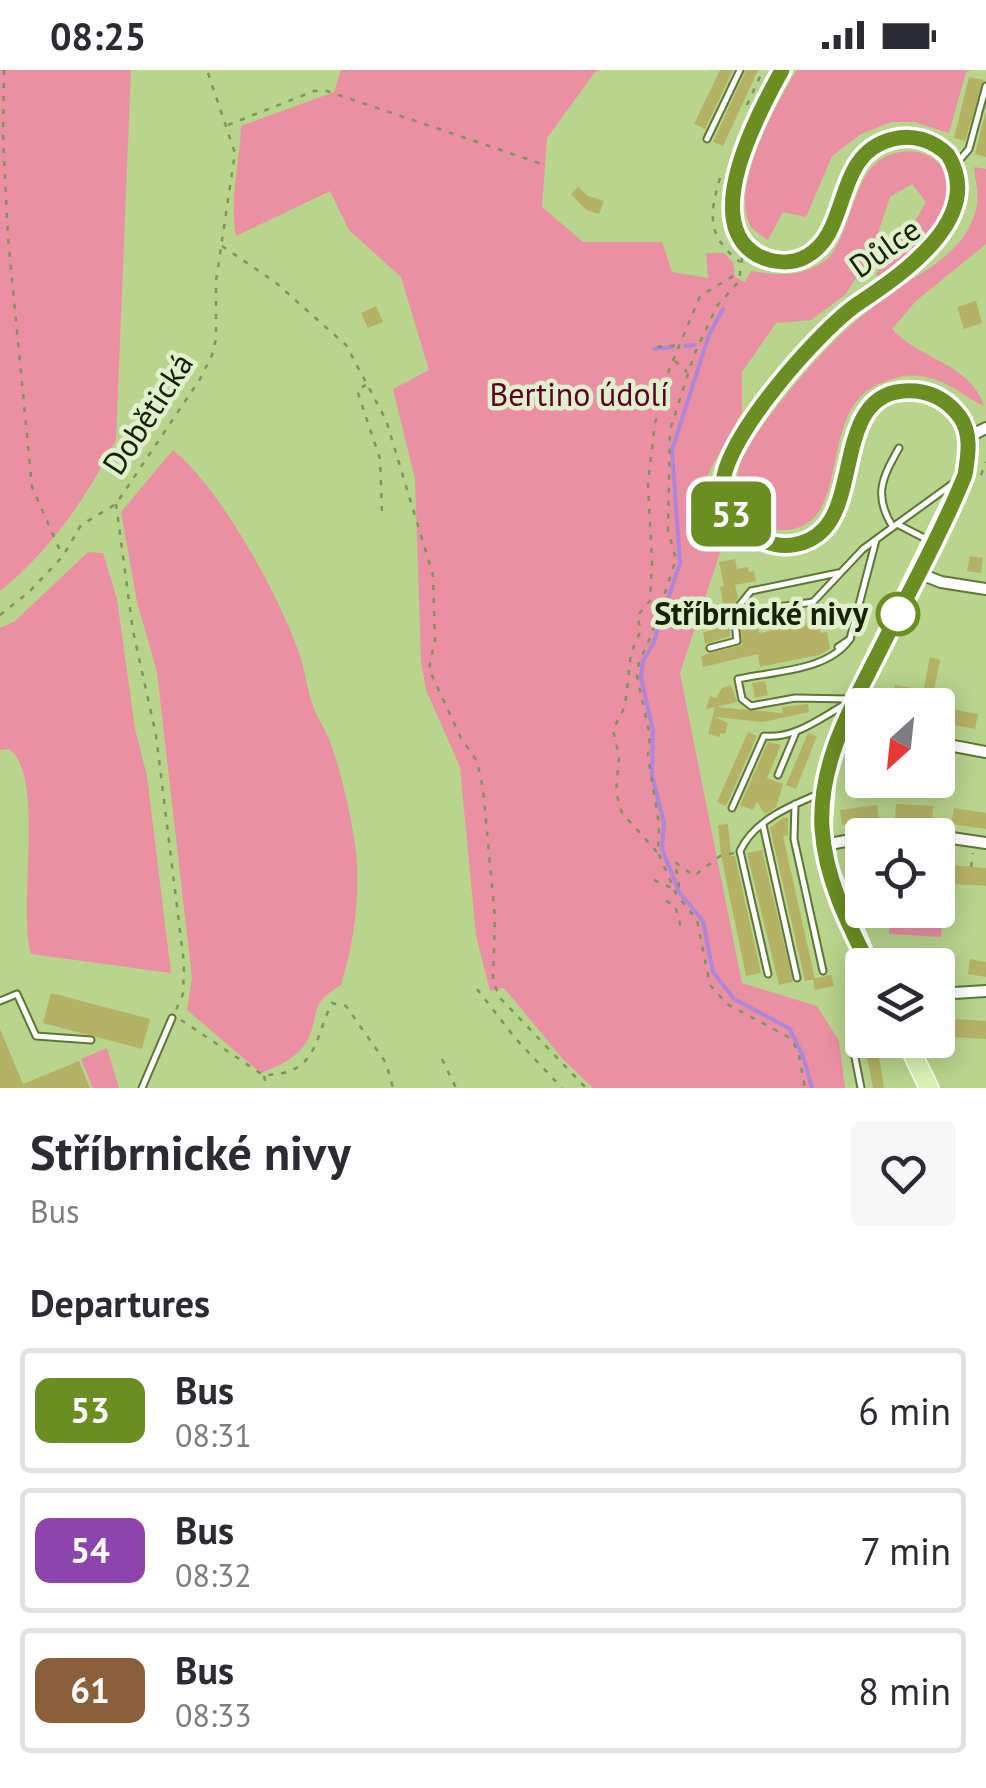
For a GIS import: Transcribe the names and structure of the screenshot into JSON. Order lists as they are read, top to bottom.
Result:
{
  "streets": {
    "main road": ["Důlce"],
    "path": ["Dobětická"]
  },
  "parks": ["Bertino údolí"],
  "places": ["Stříbrnické nivy"],
  "lines": ["bus line 53"],
  "north": "bottom left",
  "page": {
    "status": "08:25",
    "on_map": "53",
    "heading": [
      ["Stříbrnické nivy", "Bus"],
      "Departures"
    ],
    "list": [
      {
        "mark": "53",
        "name": "Bus",
        "note": "08:31",
        "value": "6 min"
      },
      {
        "mark": "54",
        "name": "Bus",
        "note": "08:32",
        "value": "7 min"
      },
      {
        "mark": "61",
        "name": "Bus",
        "note": "08:33",
        "value": "8 min"
      }
    ]
  }
}
